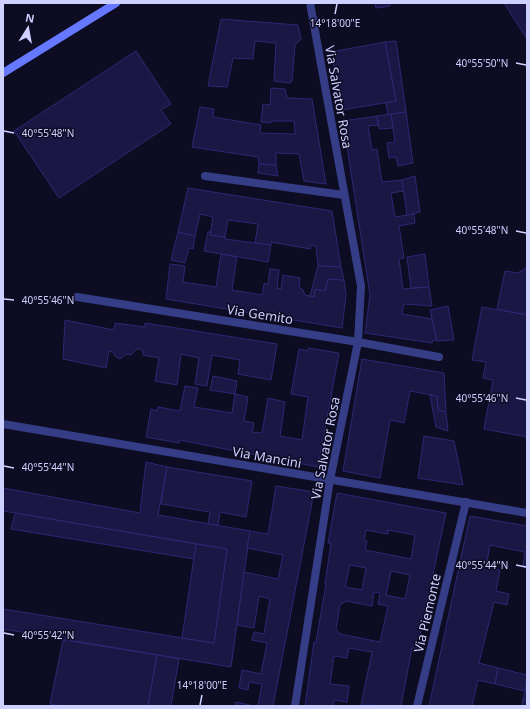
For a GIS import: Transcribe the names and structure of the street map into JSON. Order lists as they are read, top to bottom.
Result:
{
  "streets": {
    "street": [
      "Via Salvator Rosa",
      "Via Gemito",
      "Via Mancini",
      "Via Piemonte"
    ]
  },
  "crossings": [
    ["Via Salvator Rosa", "Via Gemito"],
    ["Via Salvator Rosa", "Via Mancini"],
    ["Via Mancini", "Via Piemonte"]
  ],
  "north": "top",
  "coordinates": [
    "14°18'00\"E",
    "40°55'50\"N",
    "40°55'48\"N",
    "40°55'46\"N",
    "40°55'44\"N",
    "40°55'42\"N"
  ]
}
